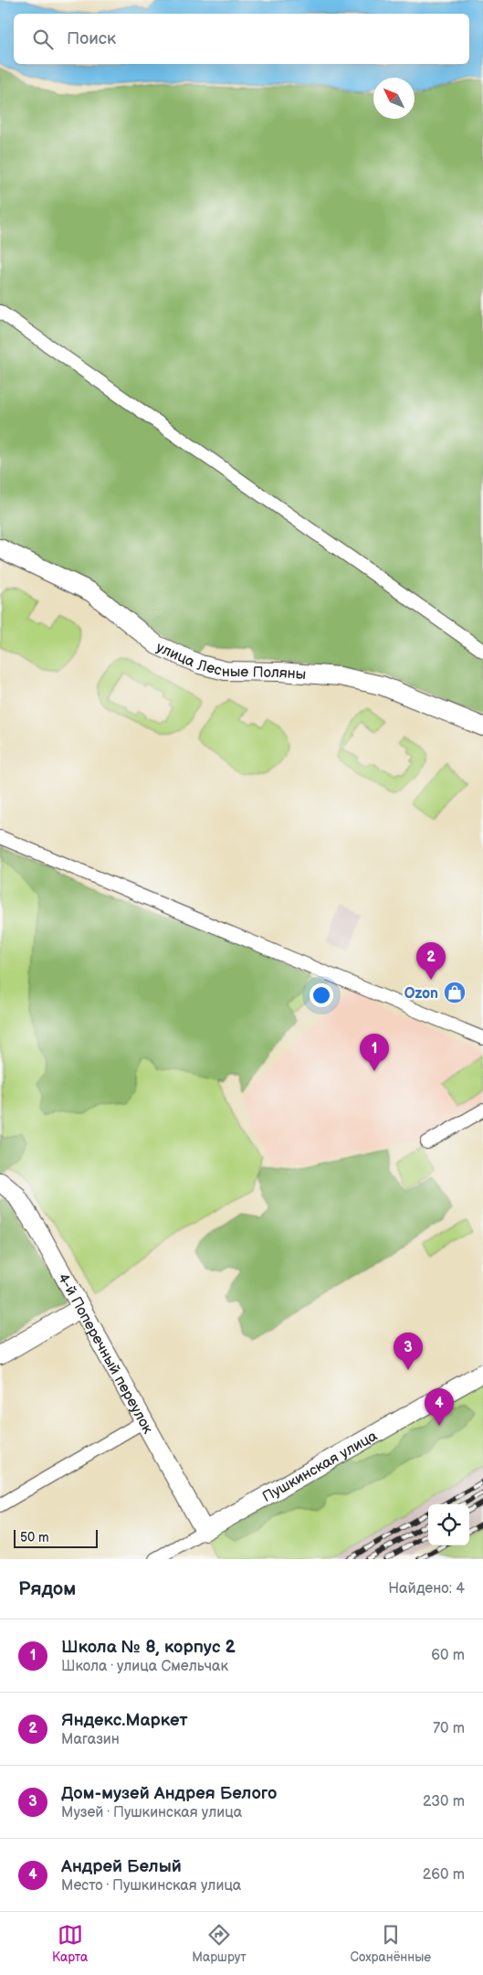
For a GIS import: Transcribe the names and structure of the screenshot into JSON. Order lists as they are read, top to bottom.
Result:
{
  "streets": {
    "street": ["улица Лесные Поляны", "4-й Поперечный переулок", "Пушкинская улица"]
  },
  "crossings": [
    ["4-й Поперечный переулок", "Пушкинская улица"]
  ],
  "places": {
    "shop": ["Ozon"]
  },
  "scale_bar": "50 m",
  "north": "top left",
  "page": {
    "search": "Поиск",
    "pins": [
      "2",
      "1",
      "3",
      "4"
    ],
    "scale": "50 m",
    "heading": ["Рядом", "Найдено: 4"],
    "list": [
      {
        "mark": "1",
        "name": "Школа № 8, корпус 2",
        "note": "Школа · улица Смельчак",
        "value": "60 m"
      },
      {
        "mark": "2",
        "name": "Яндекс.Маркет",
        "note": "Магазин",
        "value": "70 m"
      },
      {
        "mark": "3",
        "name": "Дом-музей Андрея Белого",
        "note": "Музей · Пушкинская улица",
        "value": "230 m"
      },
      {
        "mark": "4",
        "name": "Андрей Белый",
        "note": "Место · Пушкинская улица",
        "value": "260 m"
      }
    ],
    "nav": ["Карта", "Маршрут", "Сохранённые"]
  }
}
